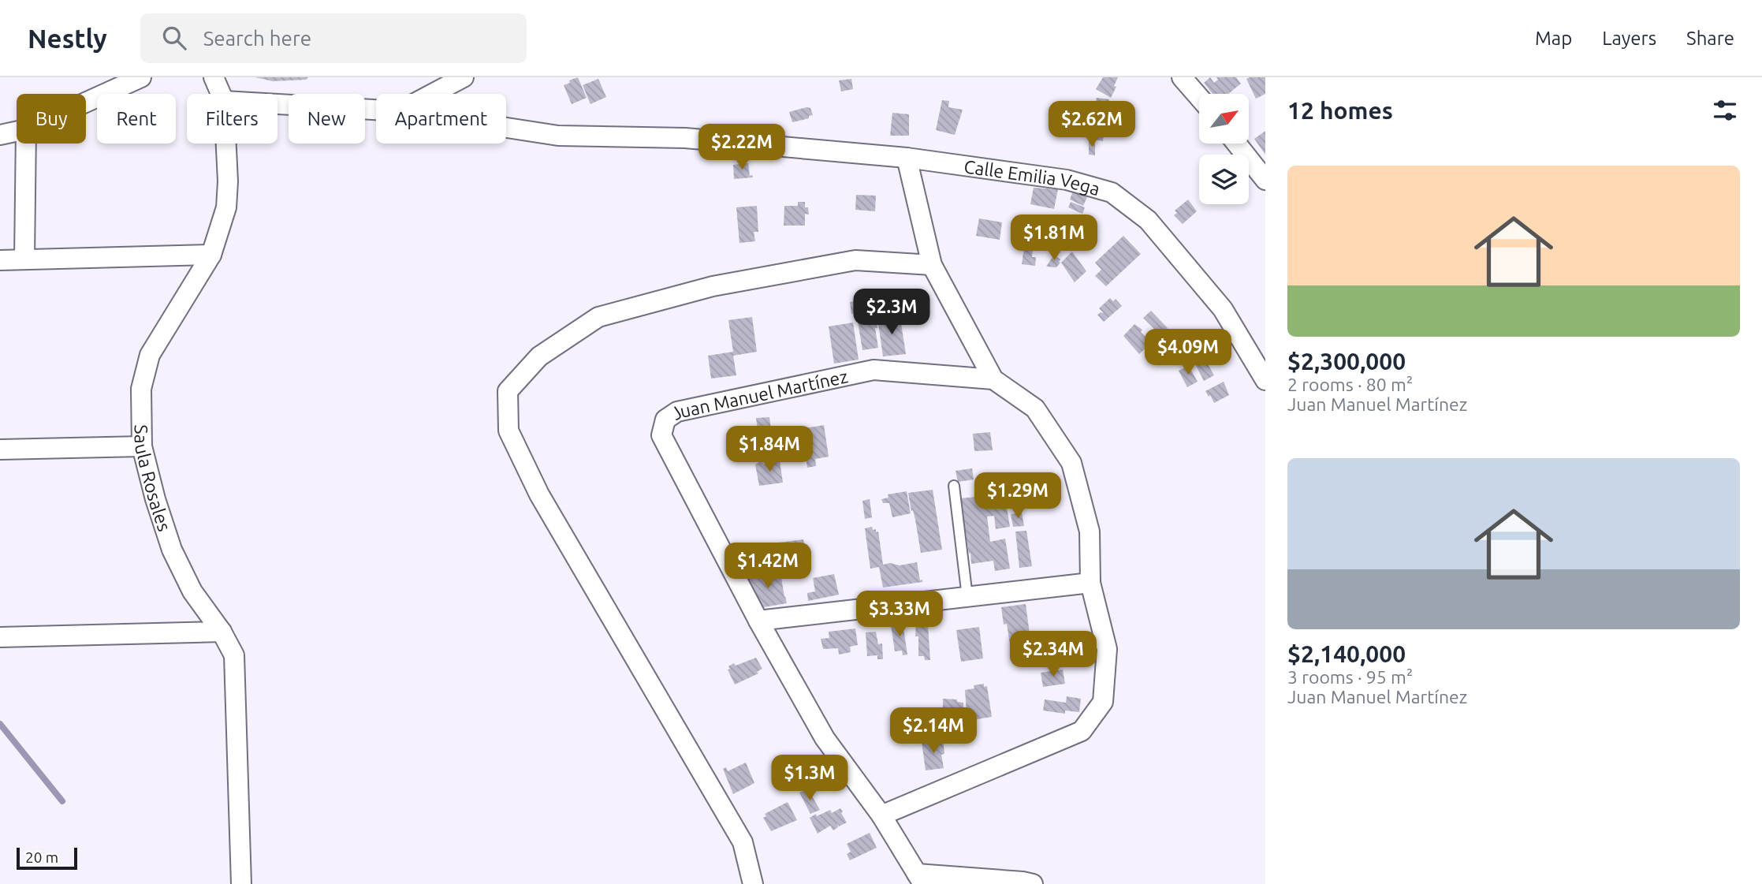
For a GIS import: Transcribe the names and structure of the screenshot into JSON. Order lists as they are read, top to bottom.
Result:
{
  "streets": {
    "street": ["Calle Emilia Vega", "Juan Manuel Martínez", "Saula Rosales"]
  },
  "scale_bar": "20 m",
  "north": "top right",
  "page": {
    "header": "Nestly",
    "search": "Search here",
    "nav": ["Map", "Layers", "Share"],
    "heading": "12 homes",
    "chip": [
      "Buy",
      "Rent",
      "Filters",
      "New",
      "Apartment"
    ],
    "price": [
      "$2.62M",
      "$2.22M",
      "$1.81M",
      "$2.3M",
      "$4.09M",
      "$1.84M",
      "$1.29M",
      "$1.42M",
      "$3.33M",
      "$2.34M",
      "$2.14M",
      "$1.3M"
    ],
    "list": [
      {
        "name": "$2,300,000",
        "note": "2 rooms · 80 m² · Juan Manuel Martínez"
      },
      {
        "name": "$2,140,000",
        "note": "3 rooms · 95 m² · Juan Manuel Martínez"
      }
    ],
    "scale": "20 m"
  }
}
